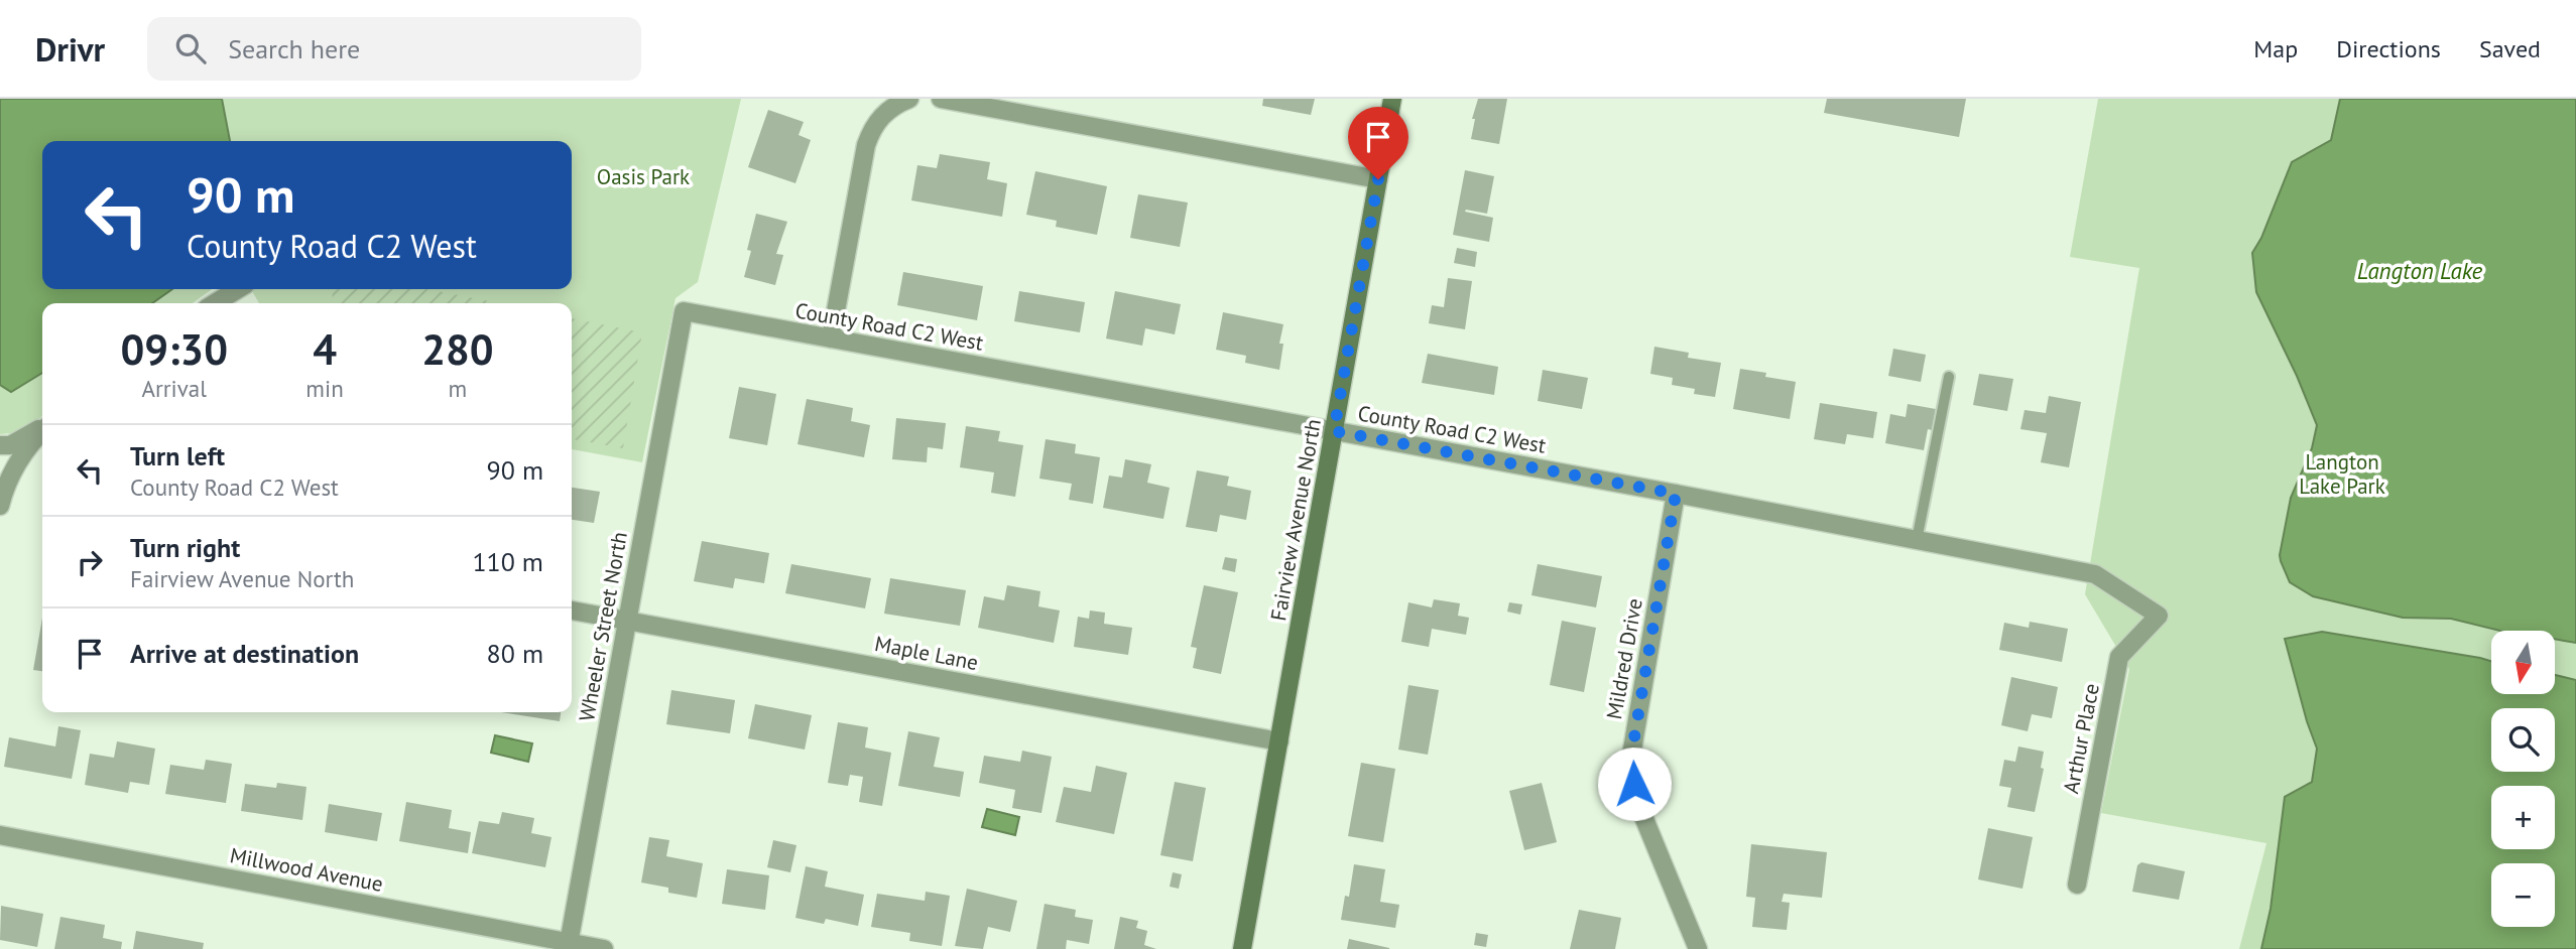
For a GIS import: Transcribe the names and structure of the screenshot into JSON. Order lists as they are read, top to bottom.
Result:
{
  "streets": {
    "street": [
      "County Road C2 West",
      "Fairview Avenue North",
      "Wheeler Street North",
      "Maple Lane",
      "Mildred Drive",
      "Arthur Place",
      "Millwood Avenue"
    ]
  },
  "crossings": [
    ["County Road C2 West", "Fairview Avenue North"],
    ["County Road C2 West", "Wheeler Street North"],
    ["County Road C2 West", "Mildred Drive"],
    ["County Road C2 West", "Arthur Place"],
    ["Fairview Avenue North", "Maple Lane"],
    ["Wheeler Street North", "Maple Lane"],
    ["Wheeler Street North", "Millwood Avenue"]
  ],
  "water": ["Langton Lake"],
  "parks": ["Oasis Park", "Langton Lake Park"],
  "north": "bottom",
  "page": {
    "header": "Drivr",
    "search": "Search here",
    "nav": ["Map", "Directions", "Saved"],
    "turn": ["90 m", "County Road C2 West"],
    "eta": [
      "09:30",
      "Arrival",
      "4",
      "min",
      "280",
      "m"
    ],
    "list": [
      {
        "name": "Turn left",
        "note": "County Road C2 West",
        "value": "90 m"
      },
      {
        "name": "Turn right",
        "note": "Fairview Avenue North",
        "value": "110 m"
      },
      {
        "name": "Arrive at destination",
        "value": "80 m"
      }
    ],
    "map_buttons": ["+", "−"]
  }
}
